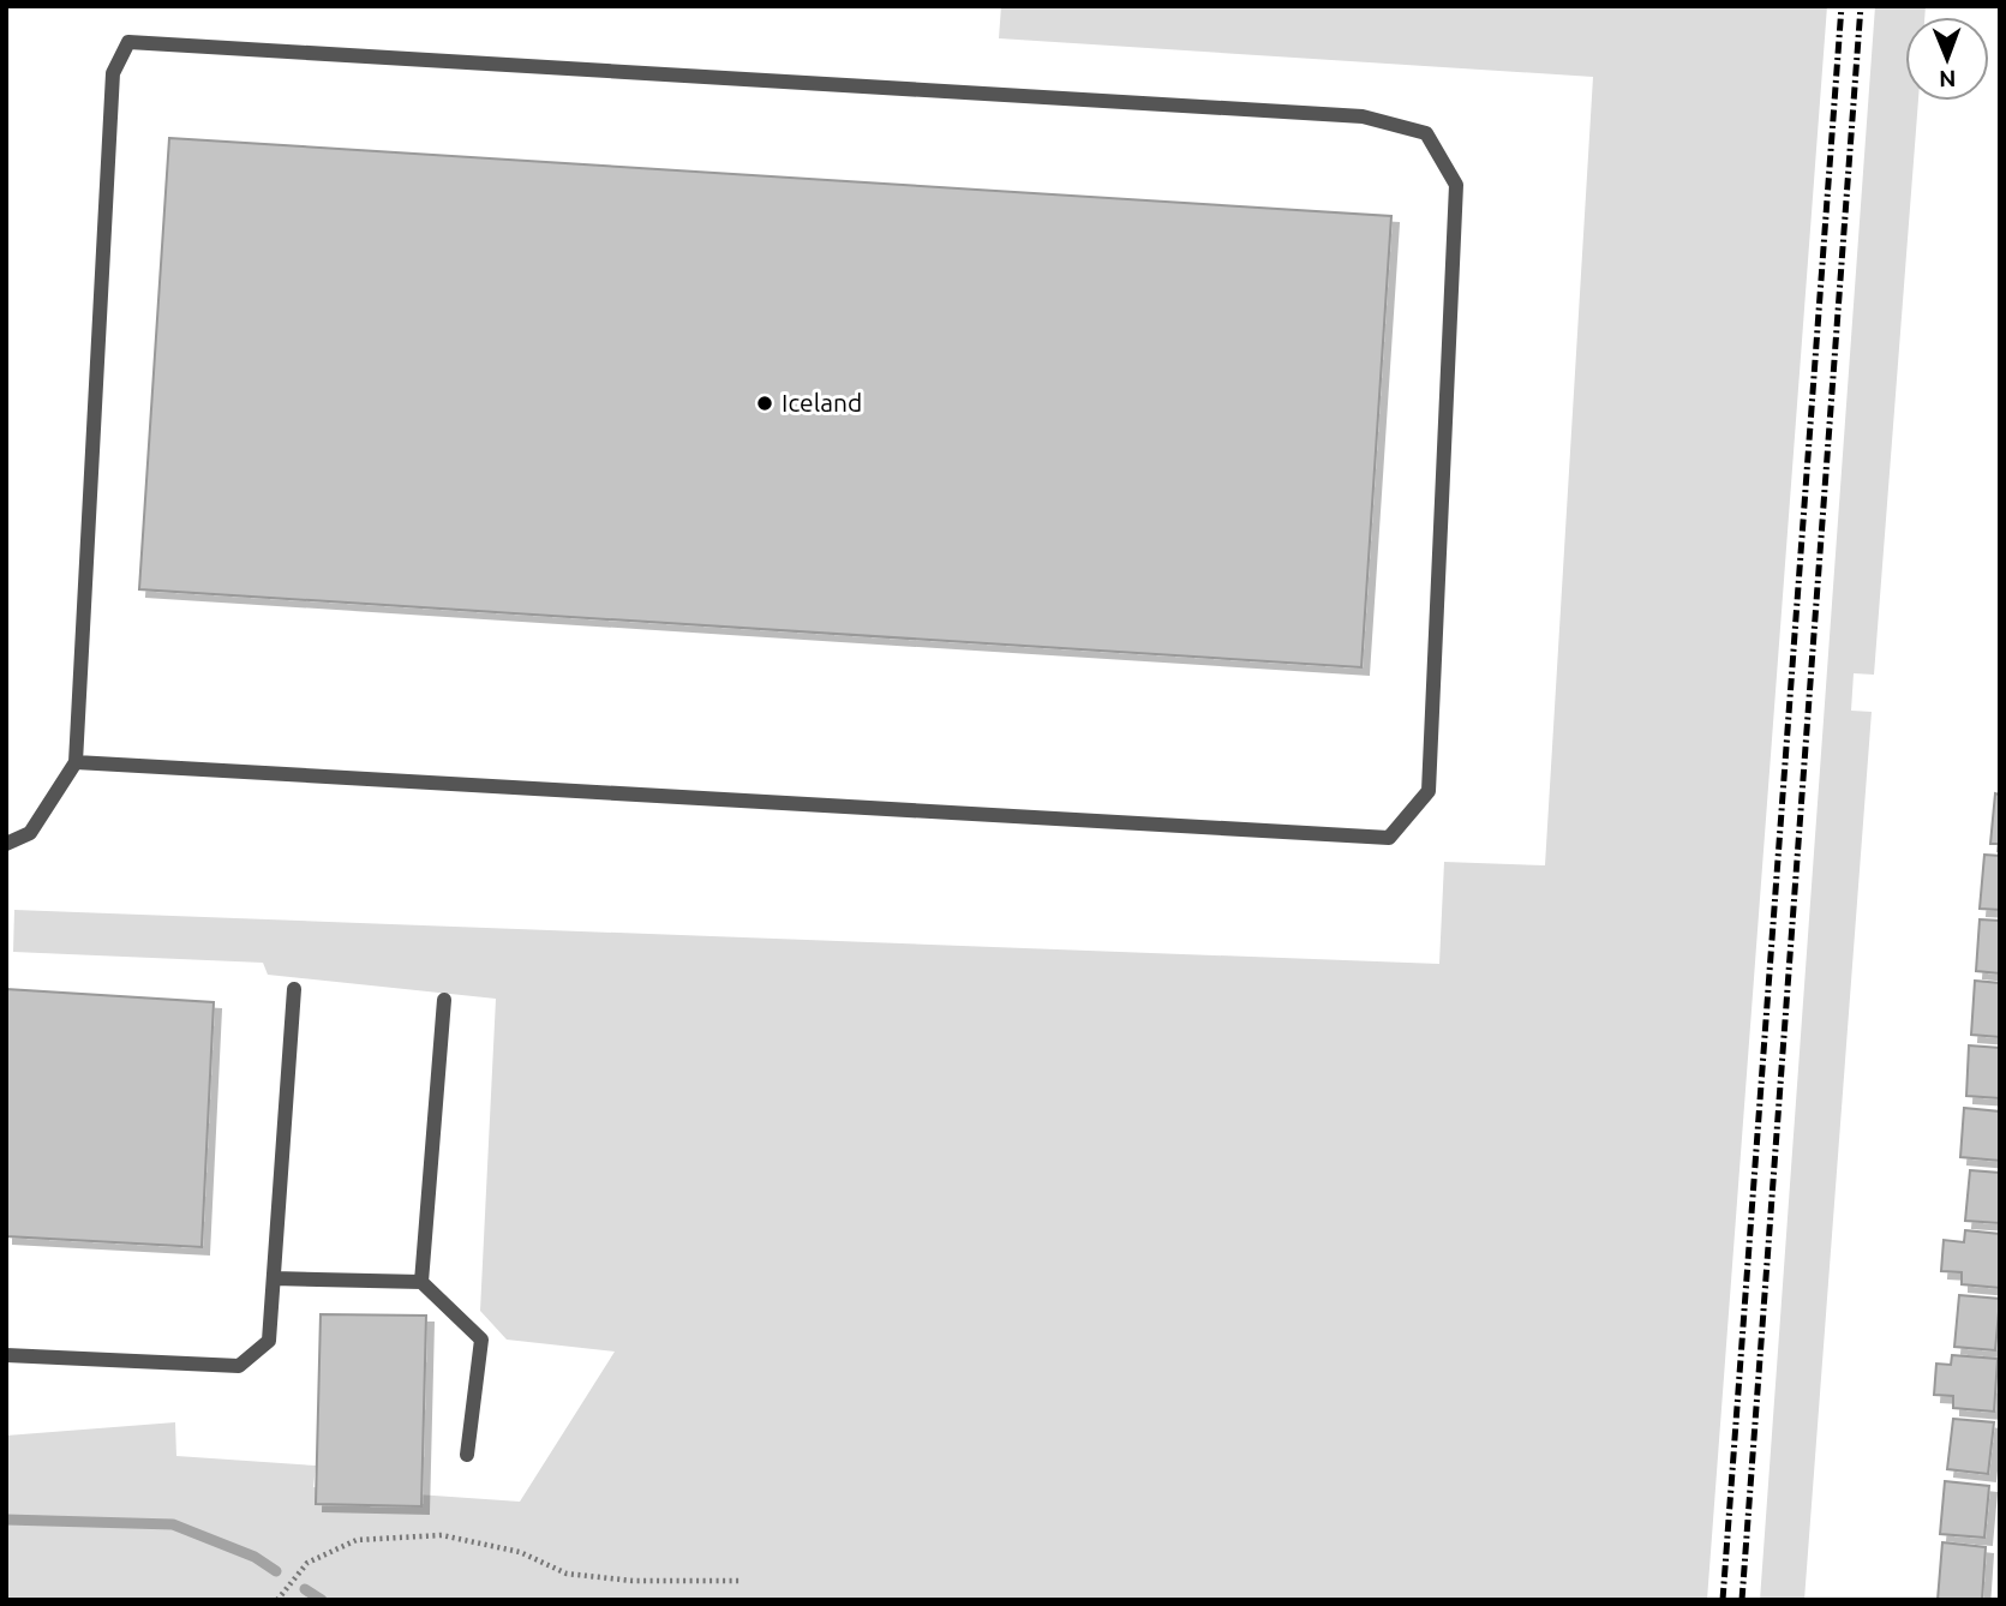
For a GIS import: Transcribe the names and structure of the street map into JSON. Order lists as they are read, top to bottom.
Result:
{
  "places": ["Iceland"],
  "north": "bottom"
}
